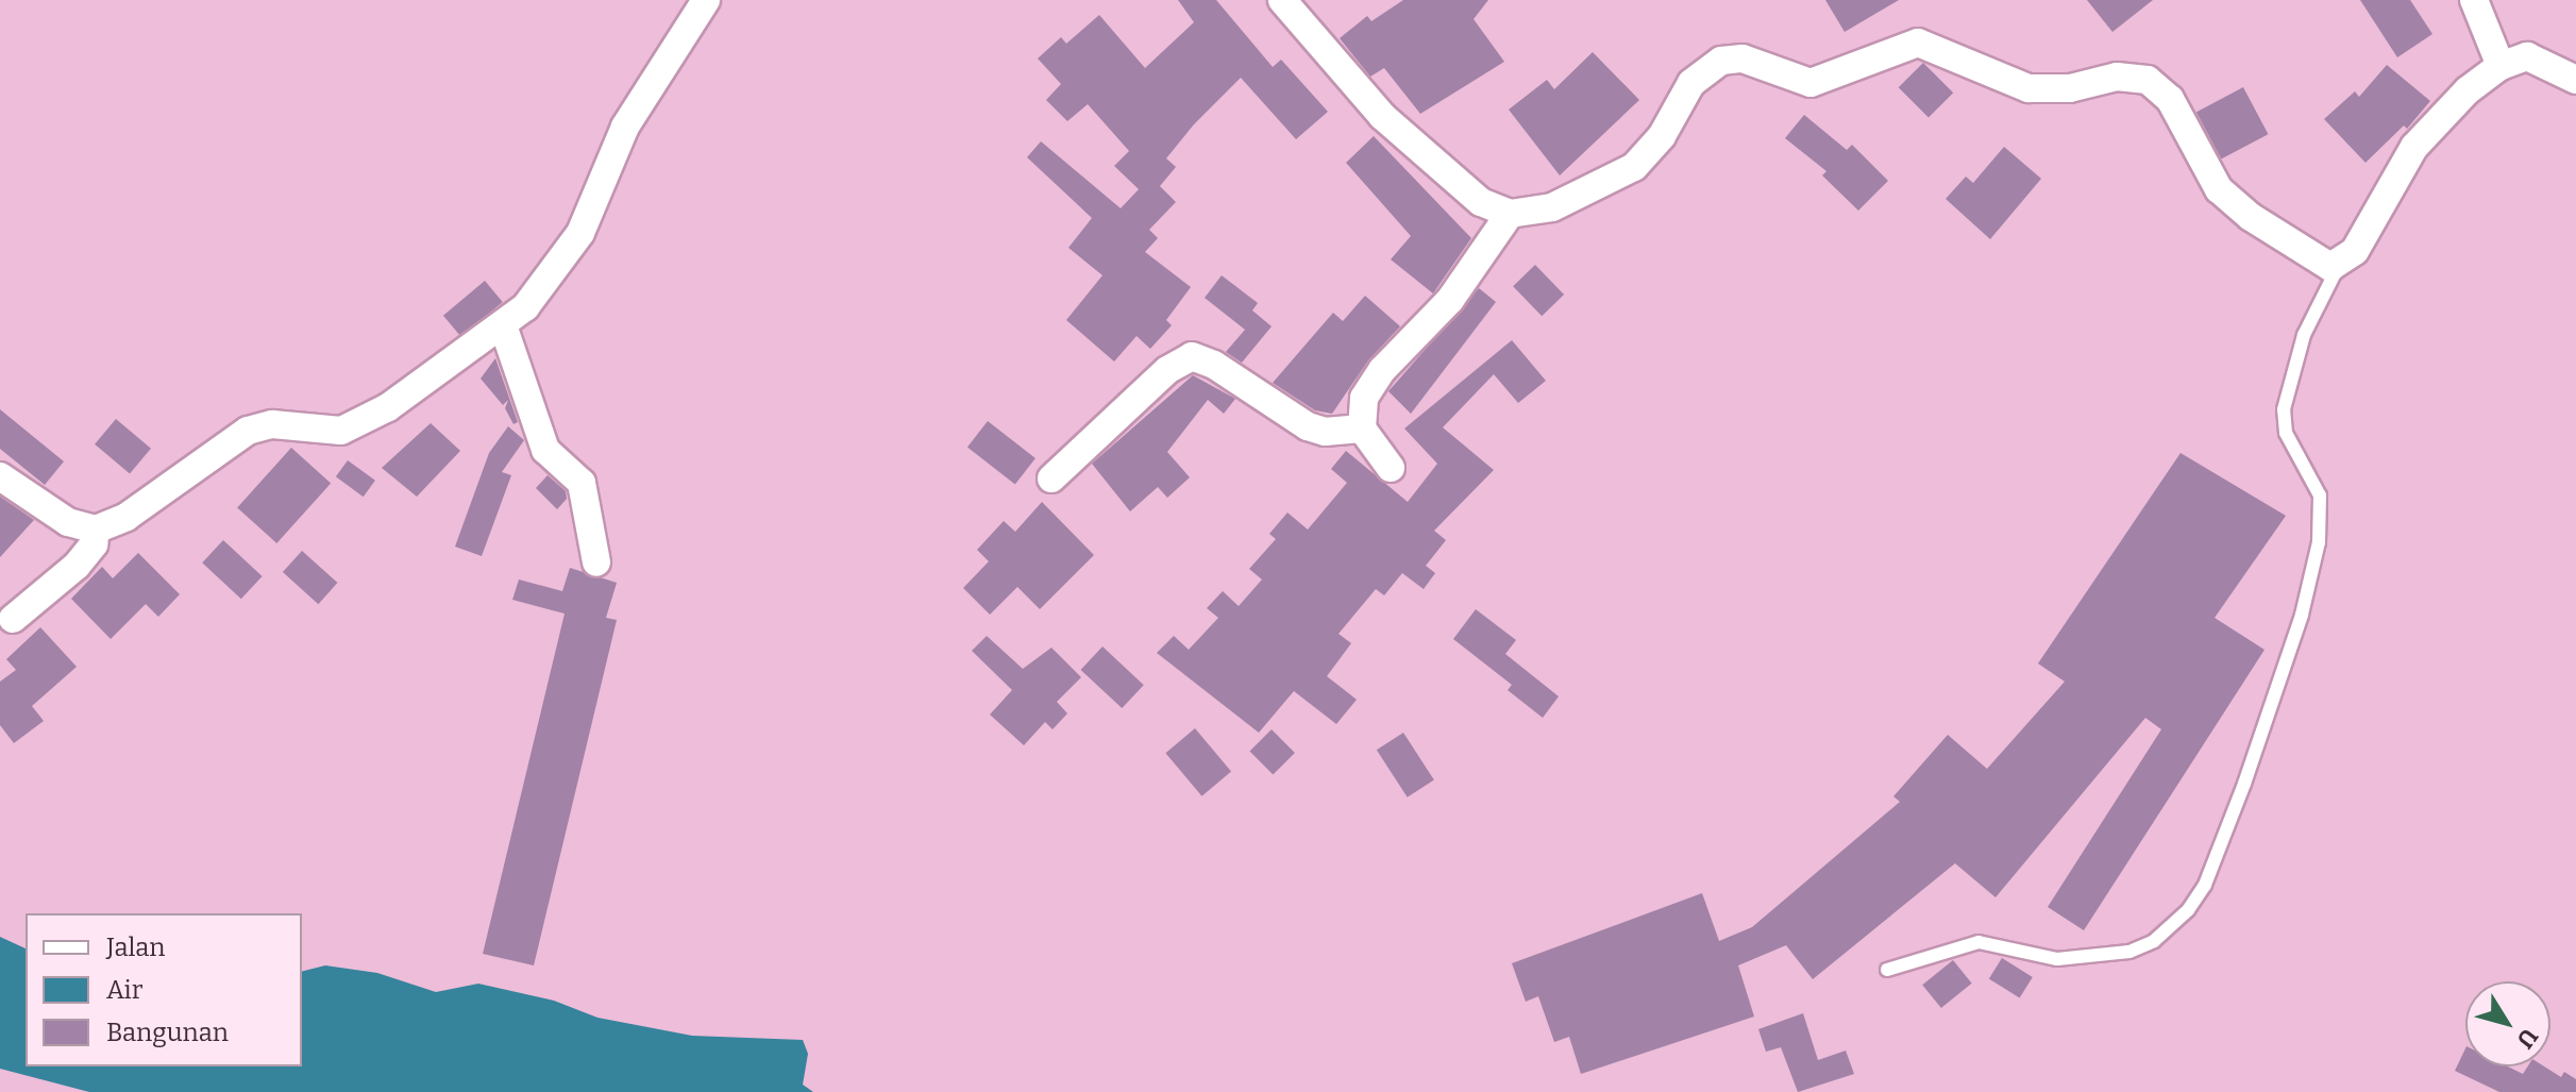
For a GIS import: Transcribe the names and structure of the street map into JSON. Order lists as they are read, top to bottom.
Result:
{
  "legend": ["Jalan", "Air", "Bangunan"],
  "north": "bottom right"
}
